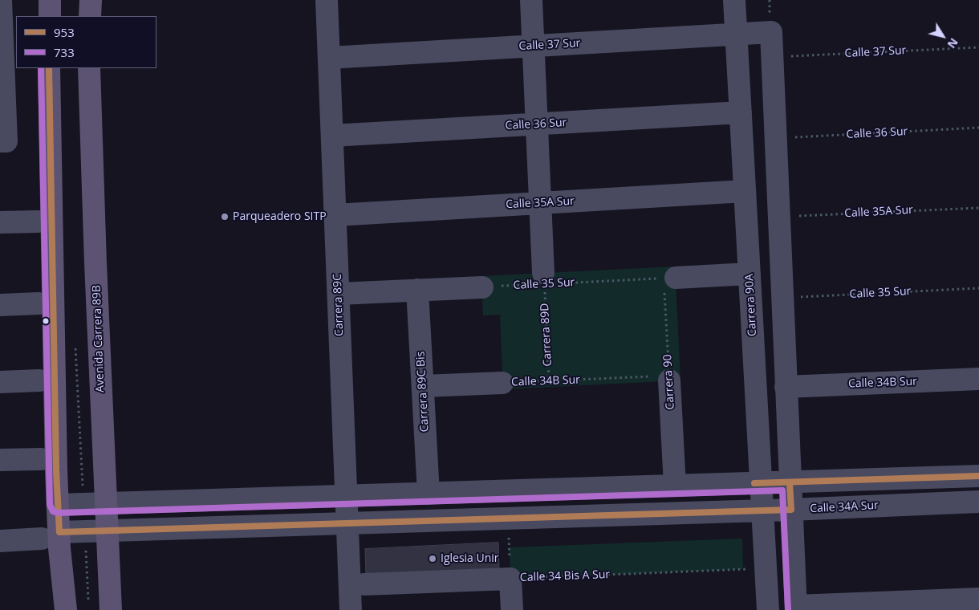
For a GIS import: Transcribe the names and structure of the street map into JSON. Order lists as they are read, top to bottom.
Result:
{
  "streets": {
    "main road": ["Avenida Carrera 89B"],
    "street": [
      "Calle 37 Sur",
      "Calle 36 Sur",
      "Calle 35A Sur",
      "Carrera 89C",
      "Carrera 90A",
      "Calle 34B Sur",
      "Carrera 90",
      "Carrera 89C Bis",
      "Calle 34A Sur",
      "Calle 34 Bis A Sur"
    ],
    "path": ["Calle 35 Sur", "Carrera 89D"]
  },
  "crossings": [
    ["Calle 37 Sur", "Carrera 89C"],
    ["Calle 37 Sur", "Carrera 90A"],
    ["Calle 36 Sur", "Carrera 89C"],
    ["Calle 36 Sur", "Carrera 90A"],
    ["Calle 35A Sur", "Carrera 89C"],
    ["Calle 35A Sur", "Carrera 90A"],
    ["Calle 35 Sur", "Carrera 89D"],
    ["Calle 35 Sur", "Carrera 90"],
    ["Carrera 89C", "Calle 34A Sur"],
    ["Carrera 90A", "Calle 34A Sur"],
    ["Carrera 90A", "Calle 34 Bis A Sur"],
    ["Carrera 89D", "Calle 34B Sur"],
    ["Avenida Carrera 89B", "Calle 34A Sur"],
    ["Calle 34B Sur", "Carrera 90"],
    ["Calle 34B Sur", "Carrera 89C Bis"]
  ],
  "places": ["Parqueadero SITP", "Iglesia Unir"],
  "lines": ["transit line 953", "transit line 733"],
  "legend": ["953", "733"],
  "north": "bottom right"
}
